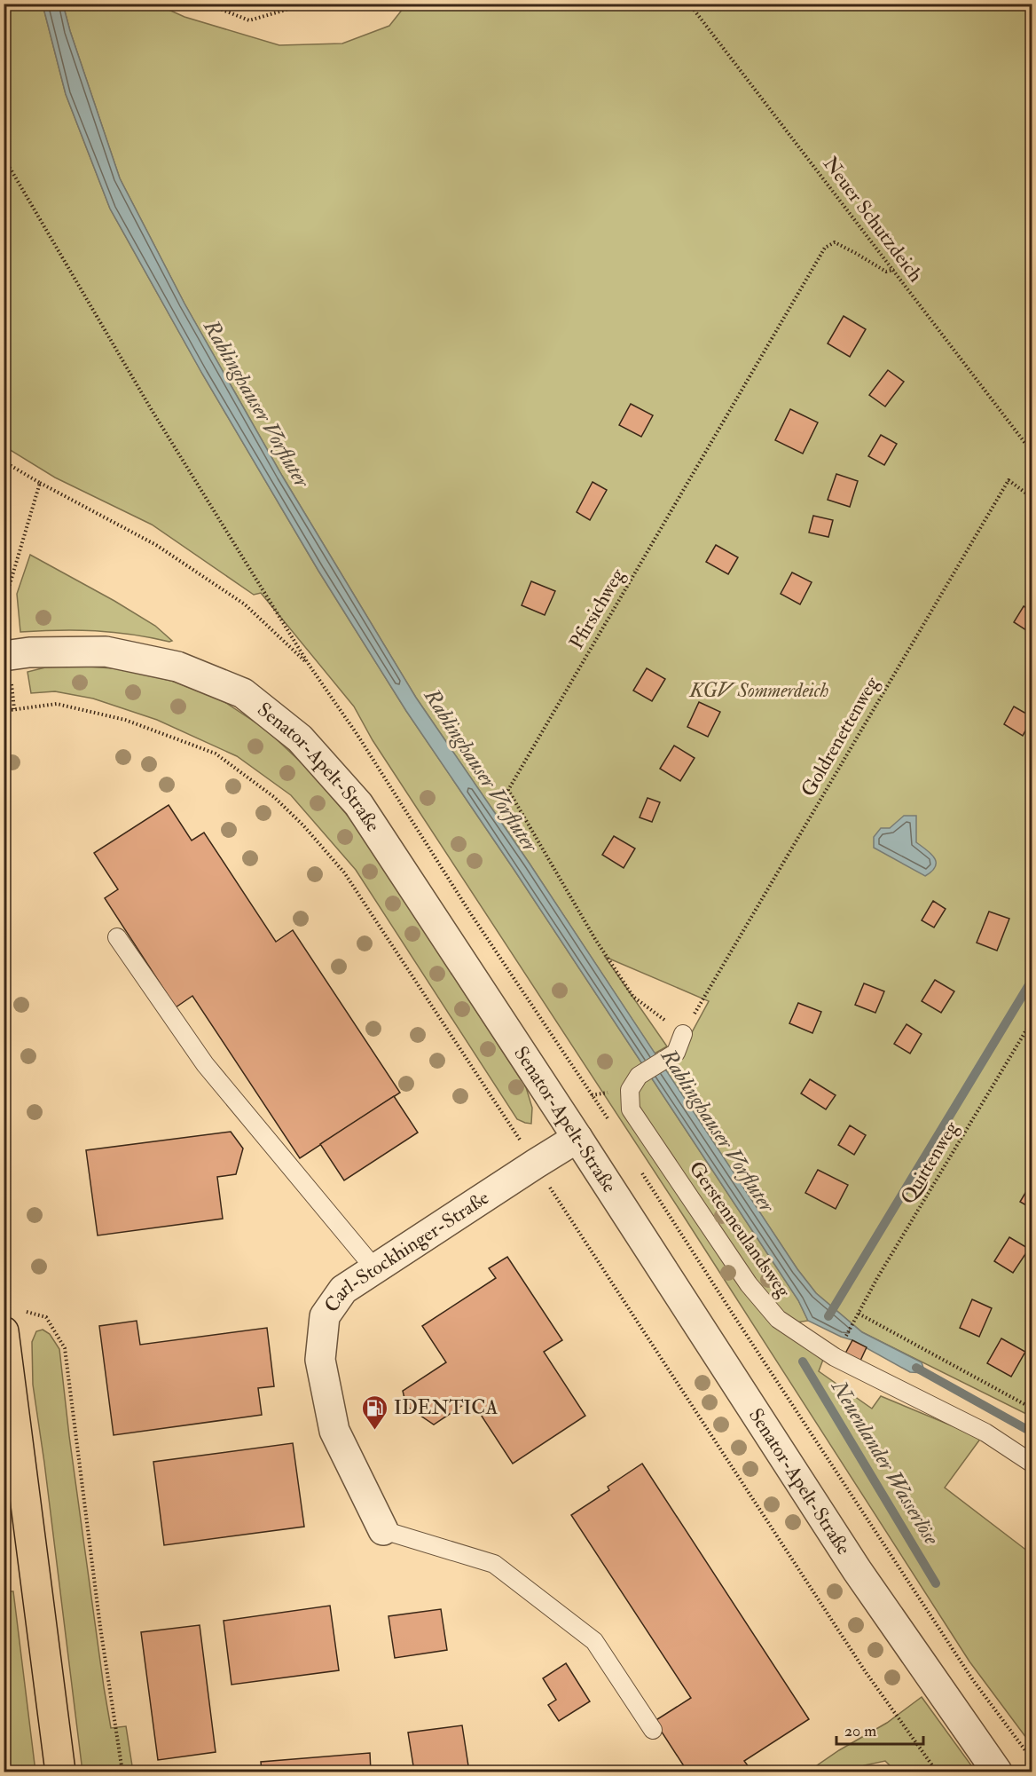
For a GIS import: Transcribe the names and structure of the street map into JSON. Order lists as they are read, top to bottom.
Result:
{
  "streets": {
    "street": ["Senator-Apelt-Straße", "Carl-Stockhinger-Straße"],
    "lane": ["Gerstenneulandsweg"],
    "path": [
      "Neuer Schutzdeich",
      "Pfirsichweg",
      "Goldrenettenweg",
      "Quittenweg"
    ]
  },
  "crossings": [
    ["Neuer Schutzdeich", "Pfirsichweg"],
    ["Pfirsichweg", "Goldrenettenweg"],
    ["Pfirsichweg", "Gerstenneulandsweg"],
    ["Goldrenettenweg", "Gerstenneulandsweg"],
    ["Senator-Apelt-Straße", "Carl-Stockhinger-Straße"]
  ],
  "water": ["Rablinghauser Vorfluter", "Neuenlander Wasserlöse"],
  "parks": ["KGV Sommerdeich"],
  "places": {
    "fuel station": ["IDENTICA"]
  },
  "scale_bar": "20 m"
}
